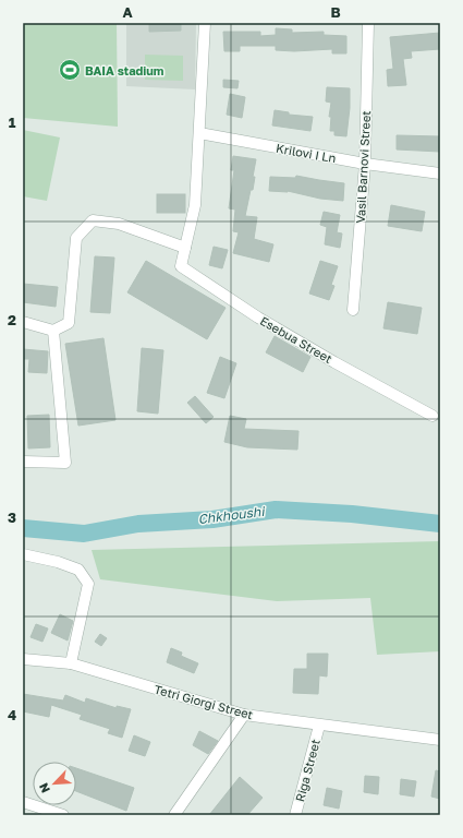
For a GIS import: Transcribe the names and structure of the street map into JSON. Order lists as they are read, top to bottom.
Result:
{
  "streets": {
    "street": [
      "Krilovi I Ln",
      "Vasil Barnovi Street",
      "Esebua Street",
      "Tetri Giorgi Street",
      "Riga Street"
    ]
  },
  "crossings": [
    ["Krilovi I Ln", "Vasil Barnovi Street"],
    ["Krilovi I Ln", "Esebua Street"],
    ["Tetri Giorgi Street", "Riga Street"]
  ],
  "water": ["Chkhoushi"],
  "places": {
    "sports": ["BAIA stadium"]
  },
  "north": "bottom left",
  "grid": {
    "columns": ["A", "B"],
    "rows": [
      "1",
      "2",
      "3",
      "4"
    ]
  }
}
